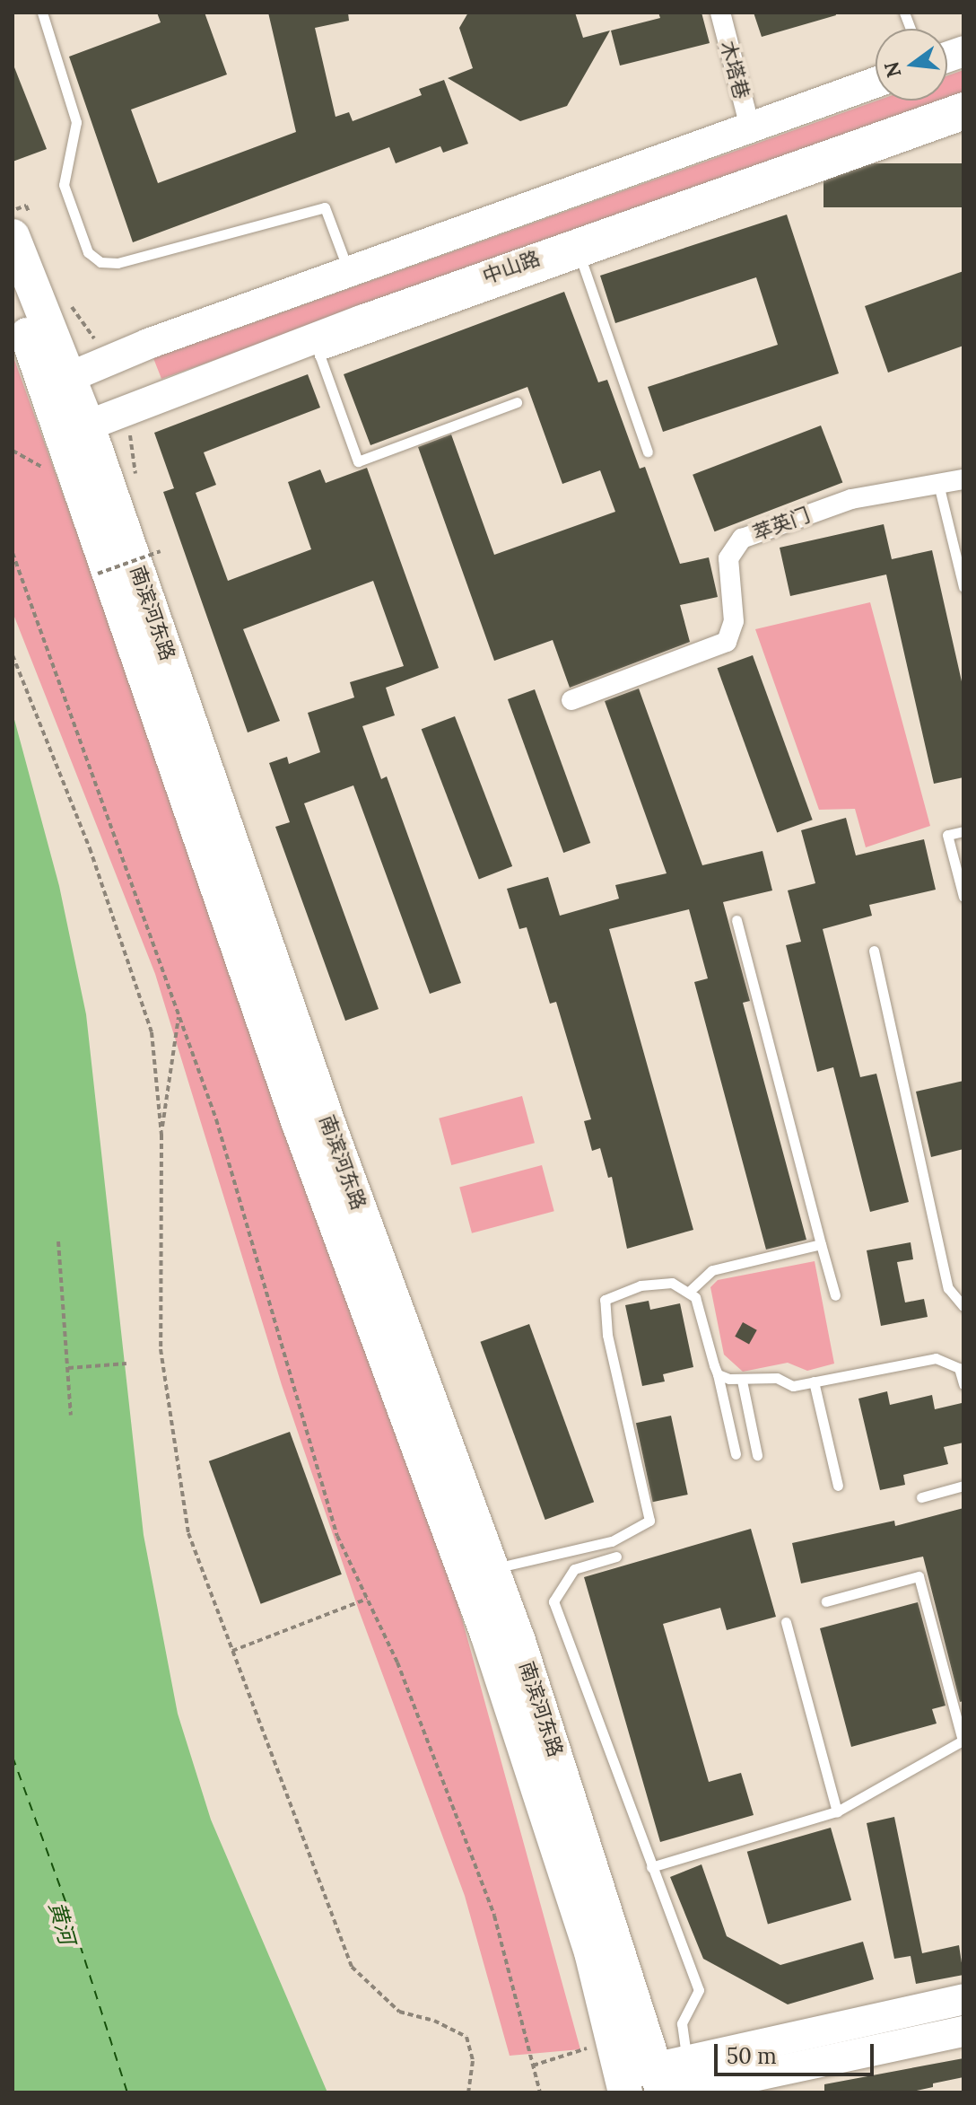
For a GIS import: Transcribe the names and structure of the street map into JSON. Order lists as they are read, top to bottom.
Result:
{
  "streets": {
    "highway": ["南滨河东路"],
    "main road": ["中山路"],
    "street": ["木塔巷", "萃英门"]
  },
  "crossings": [
    ["中山路", "南滨河东路"]
  ],
  "water": ["黄河"],
  "scale_bar": "50 m",
  "north": "left"
}
